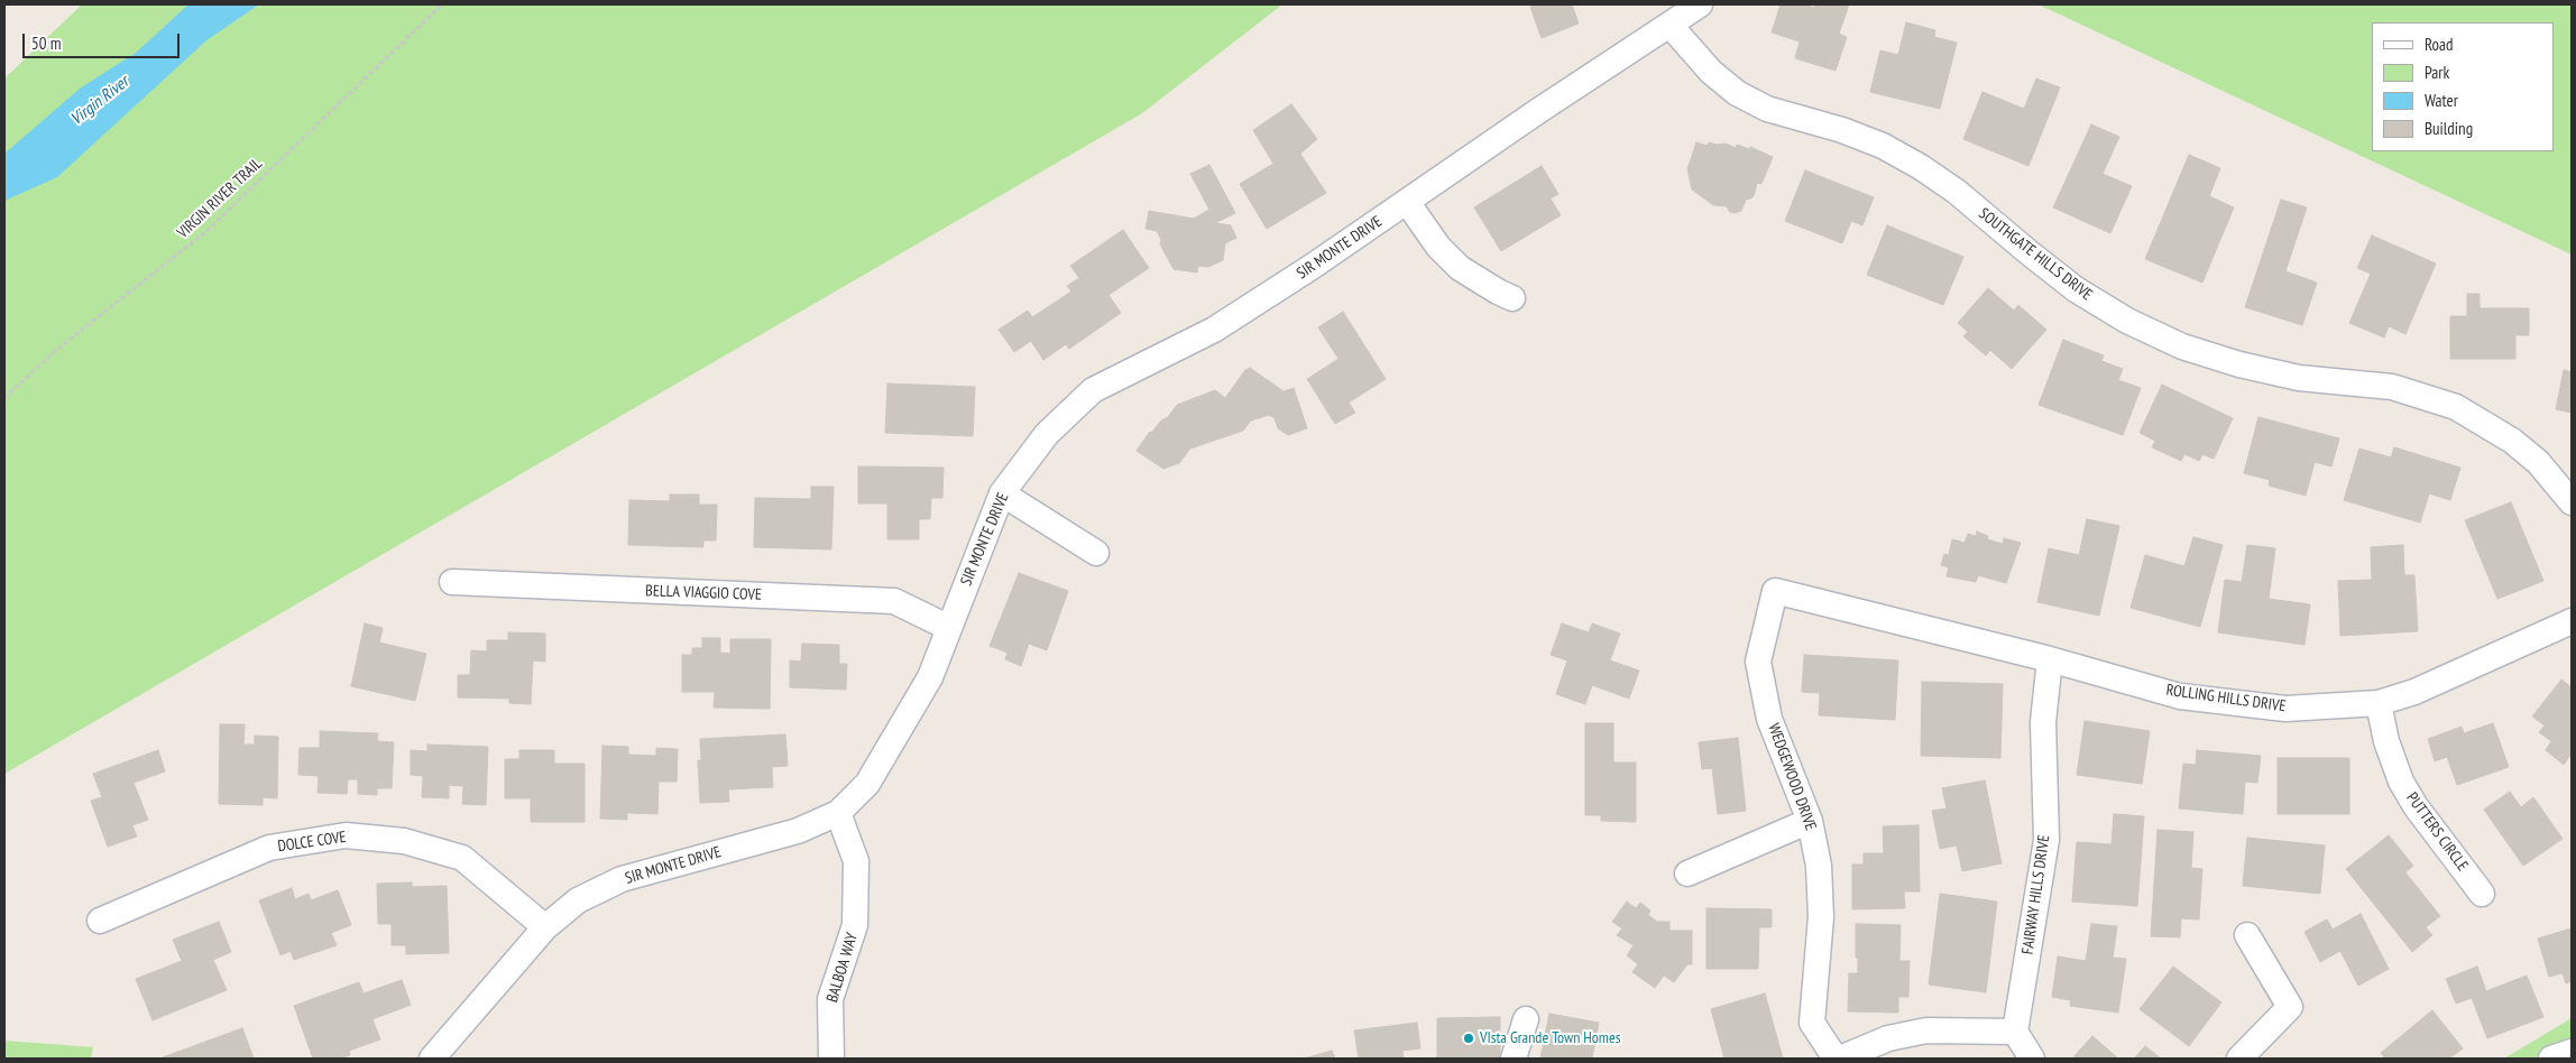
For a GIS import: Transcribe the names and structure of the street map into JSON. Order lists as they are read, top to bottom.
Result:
{
  "streets": {
    "street": [
      "SIR MONTE DRIVE",
      "SOUTHGATE HILLS DRIVE",
      "BELLA VIAGGIO COVE",
      "ROLLING HILLS DRIVE",
      "WEDGEWOOD DRIVE",
      "PUTTERS CIRCLE",
      "DOLCE COVE",
      "FAIRWAY HILLS DRIVE",
      "BALBOA WAY"
    ],
    "path": ["VIRGIN RIVER TRAIL"]
  },
  "crossings": [
    ["SIR MONTE DRIVE", "SOUTHGATE HILLS DRIVE"],
    ["SIR MONTE DRIVE", "BELLA VIAGGIO COVE"],
    ["SIR MONTE DRIVE", "DOLCE COVE"],
    ["SIR MONTE DRIVE", "BALBOA WAY"],
    ["ROLLING HILLS DRIVE", "WEDGEWOOD DRIVE"],
    ["ROLLING HILLS DRIVE", "PUTTERS CIRCLE"],
    ["ROLLING HILLS DRIVE", "FAIRWAY HILLS DRIVE"]
  ],
  "water": ["Virgin River"],
  "places": ["VIsta Grande Town Homes"],
  "legend": [
    "Road",
    "Park",
    "Water",
    "Building"
  ],
  "scale_bar": "50 m"
}
